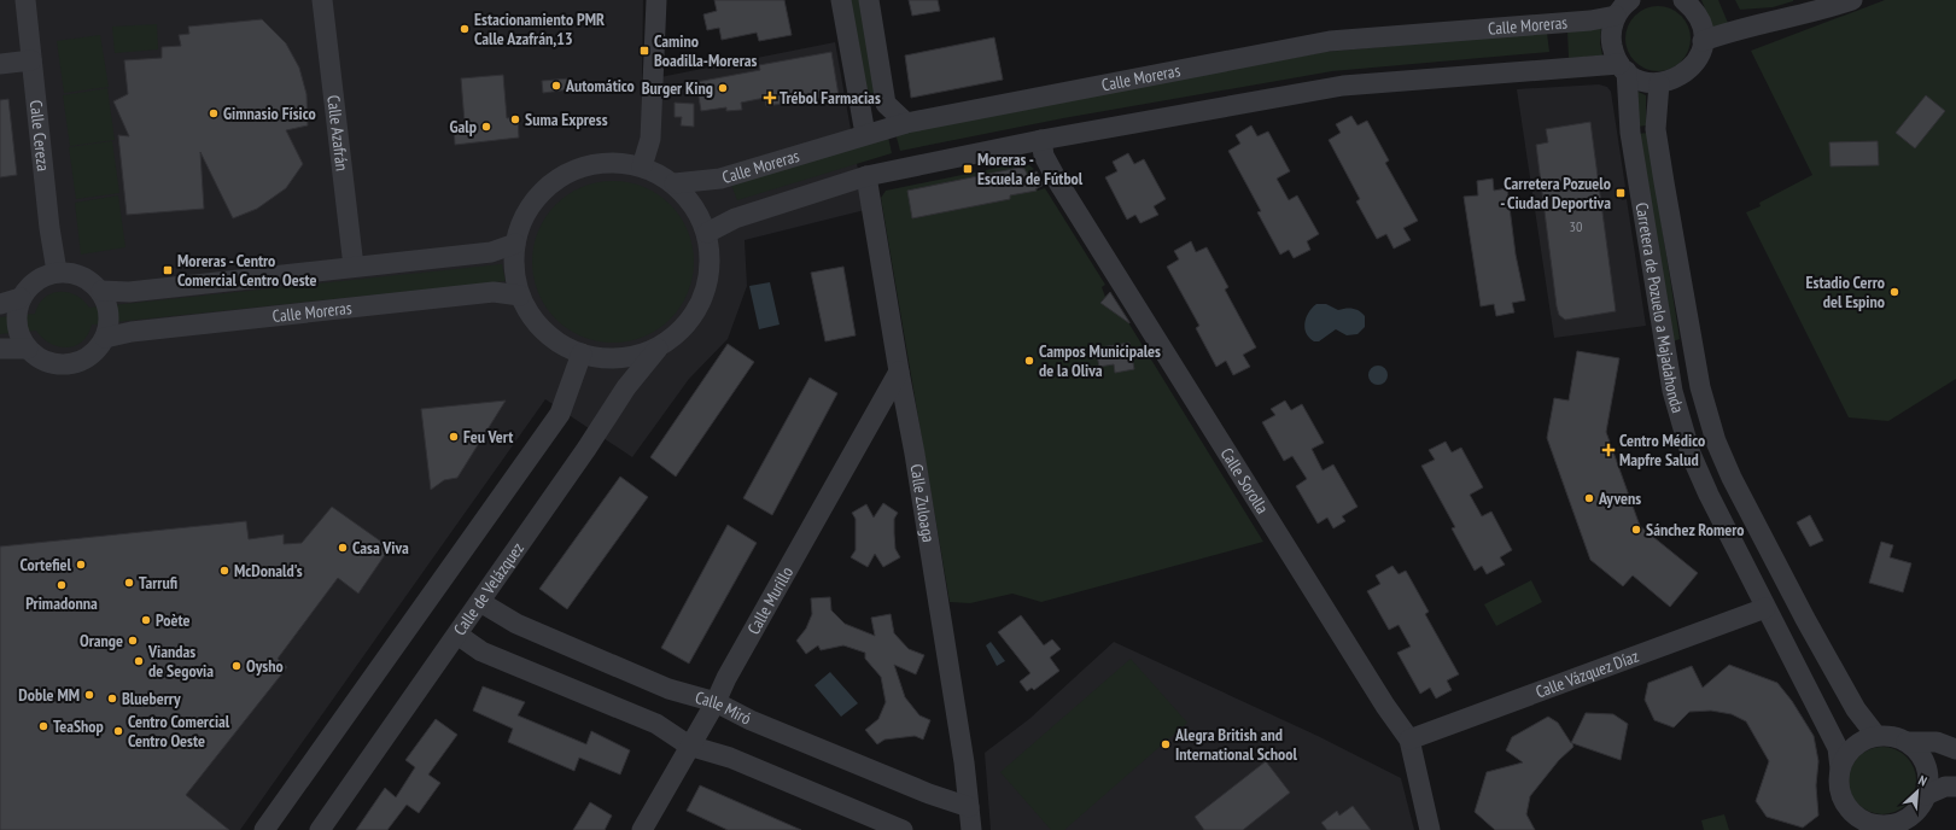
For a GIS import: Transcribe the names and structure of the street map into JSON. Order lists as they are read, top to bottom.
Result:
{
  "streets": {
    "street": [
      "Calle Moreras",
      "Calle Azafrán",
      "Calle Cereza",
      "Carretera de Pozuelo a Majadahonda",
      "Calle Sorolla",
      "Calle Zuloaga",
      "Calle de Velázquez",
      "Calle Murillo",
      "Calle Vázquez Díaz",
      "Calle Miró"
    ]
  },
  "crossings": [
    ["Calle Moreras", "Calle Cereza"],
    ["Calle Moreras", "Carretera de Pozuelo a Majadahonda"],
    ["Carretera de Pozuelo a Majadahonda", "Calle Vázquez Díaz"],
    ["Calle Sorolla", "Calle Vázquez Díaz"],
    ["Calle Zuloaga", "Calle Murillo"],
    ["Calle Zuloaga", "Calle Miró"],
    ["Calle de Velázquez", "Calle Miró"],
    ["Calle Murillo", "Calle Miró"]
  ],
  "places": {
    "other": [
      "Estacionamiento PMR Calle Azafrán,13",
      "Automático",
      "Burger King",
      "Gimnasio Físico",
      "Suma Express",
      "Galp",
      "Estadio Cerro del Espino",
      "Campos Municipales de la Oliva",
      "Feu Vert",
      "Ayvens",
      "Sánchez Romero",
      "Casa Viva",
      "Cortefiel",
      "McDonald's",
      "Tarrufi",
      "Primadonna",
      "Poète",
      "Orange",
      "Viandas de Segovia",
      "Oysho",
      "Doble MM",
      "Blueberry",
      "TeaShop",
      "Centro Comercial Centro Oeste",
      "Alegra British and International School"
    ],
    "transit": [
      "Camino Boadilla-Moreras",
      "Moreras - Escuela de Fútbol",
      "Carretera Pozuelo - Ciudad Deportiva",
      "Moreras - Centro Comercial Centro Oeste"
    ],
    "health": ["Trébol Farmacias", "Centro Médico Mapfre Salud"]
  },
  "house_numbers": ["30"],
  "north": "top right"
}
